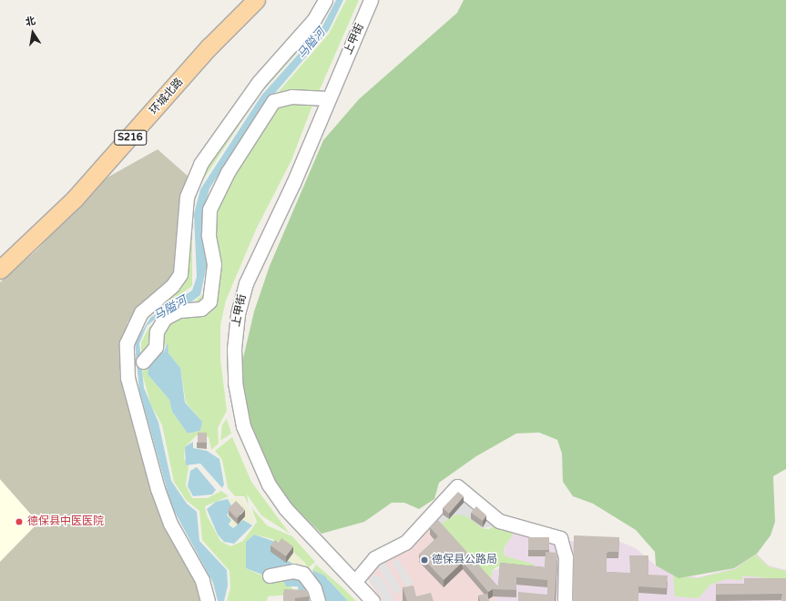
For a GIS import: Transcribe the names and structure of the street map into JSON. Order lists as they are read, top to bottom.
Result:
{
  "streets": {
    "main road": ["环城北路", "S216"],
    "street": ["上甲街"]
  },
  "water": ["马隘河"],
  "places": ["德保县中医医院", "德保县公路局"],
  "north": "top"
}
